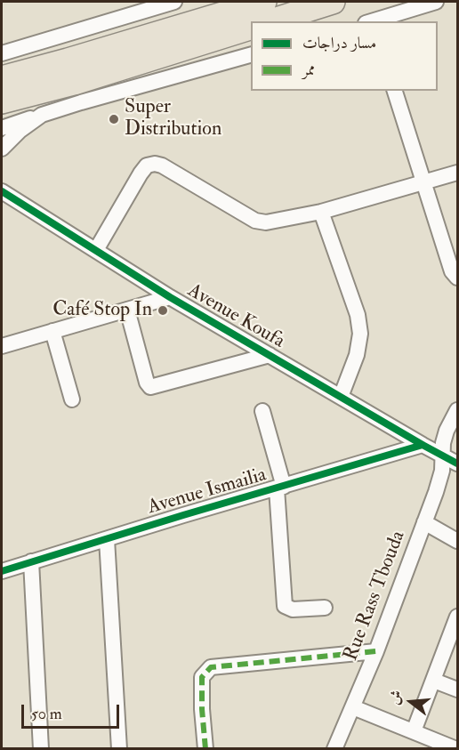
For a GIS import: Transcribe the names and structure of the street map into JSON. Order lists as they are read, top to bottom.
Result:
{
  "streets": {
    "street": ["Avenue Koufa", "Avenue Ismailia", "Rue Rass Tbouda"]
  },
  "crossings": [
    ["Avenue Koufa", "Avenue Ismailia"],
    ["Avenue Koufa", "Rue Rass Tbouda"]
  ],
  "places": ["Super Distribution", "Café Stop In"],
  "legend": ["مسار دراجات", "ممر"],
  "scale_bar": "50 m",
  "north": "left"
}
